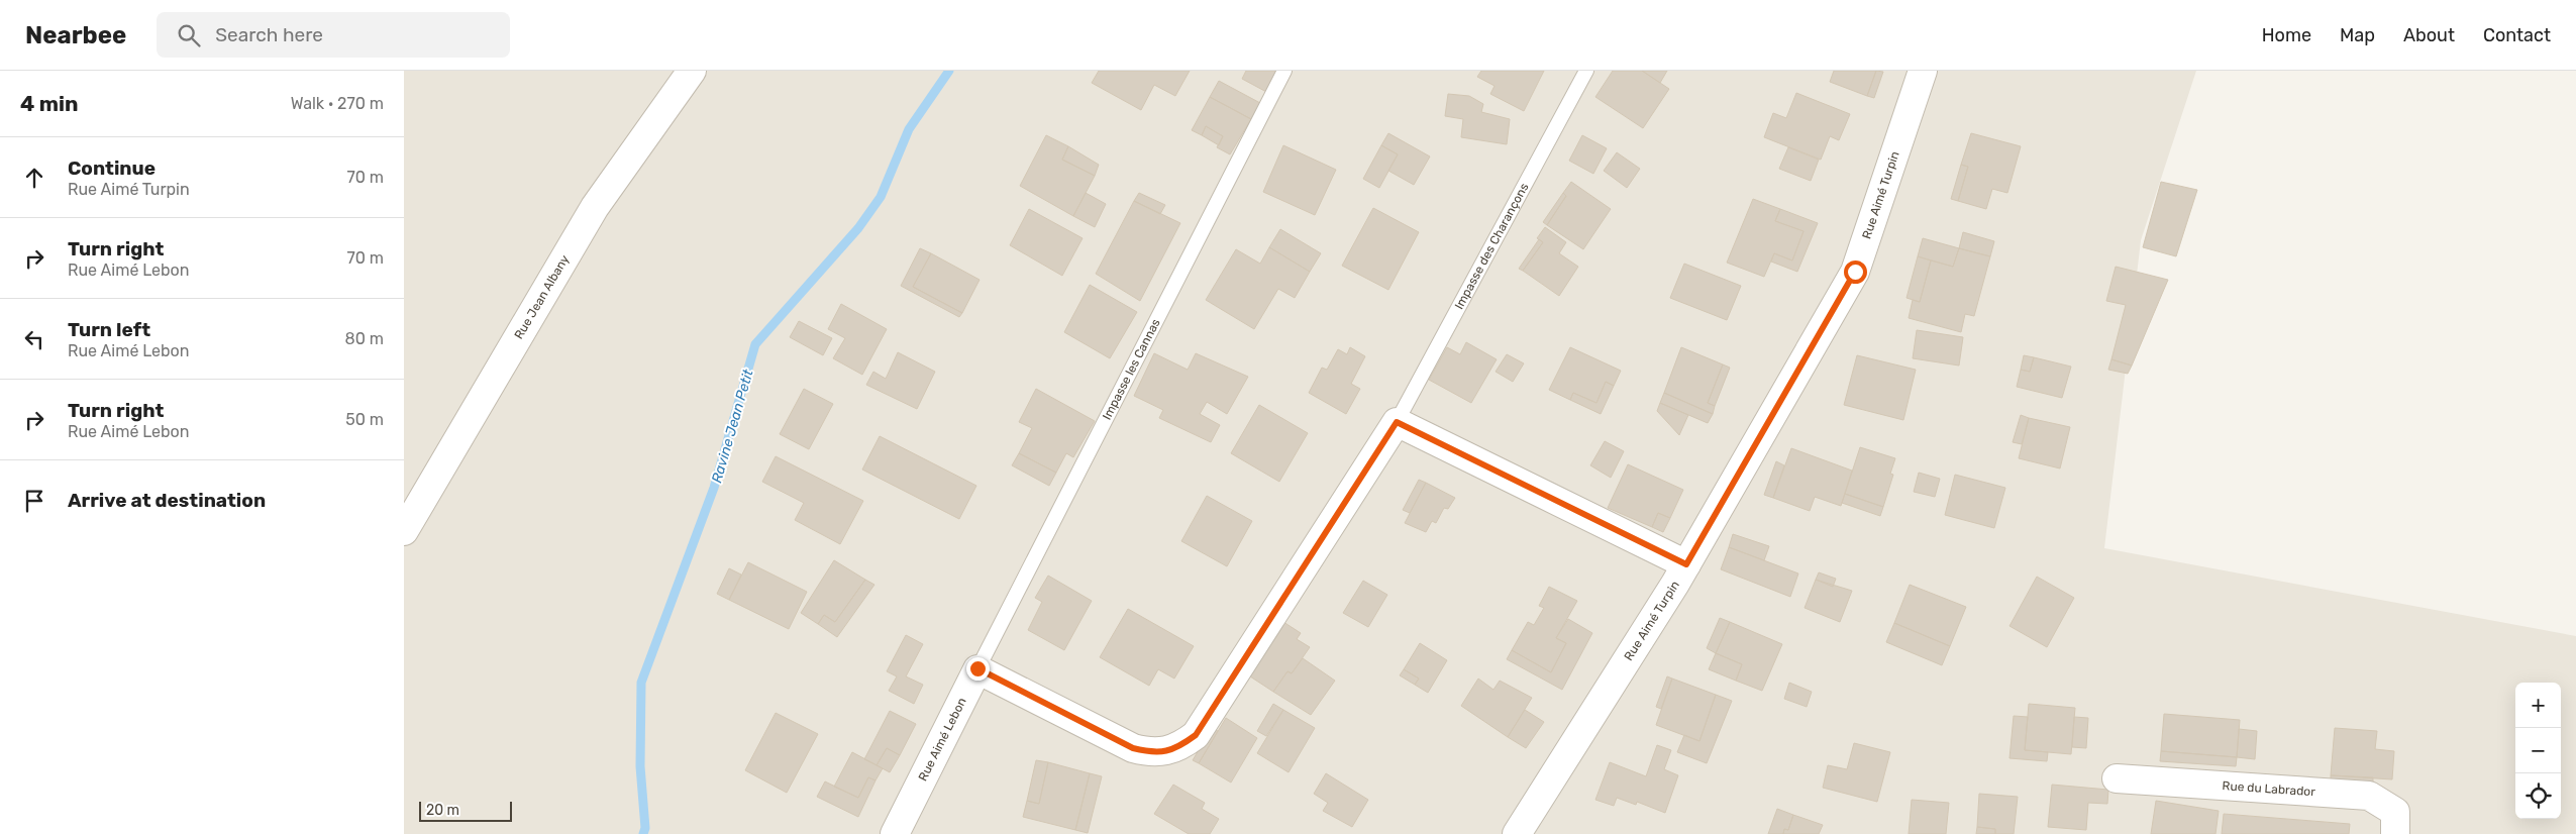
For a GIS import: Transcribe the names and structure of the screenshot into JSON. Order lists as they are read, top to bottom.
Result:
{
  "streets": {
    "street": [
      "Rue Aimé Turpin",
      "Rue Jean Albany",
      "Rue Aimé Lebon",
      "Rue du Labrador"
    ],
    "lane": ["Impasse des Charançons", "Impasse les Cannas"]
  },
  "crossings": [
    ["Impasse les Cannas", "Rue Aimé Lebon"]
  ],
  "water": ["Ravine Jean Petit"],
  "scale_bar": "20 m",
  "page": {
    "header": "Nearbee",
    "search": "Search here",
    "nav": [
      "Home",
      "Map",
      "About",
      "Contact"
    ],
    "heading": ["4 min", "Walk · 270 m"],
    "list": [
      ["Continue", "Rue Aimé Turpin", "70 m"],
      ["Turn right", "Rue Aimé Lebon", "70 m"],
      ["Turn left", "Rue Aimé Lebon", "80 m"],
      ["Turn right", "Rue Aimé Lebon", "50 m"],
      "Arrive at destination"
    ],
    "map_buttons": ["+", "−"],
    "scale": "20 m"
  }
}
